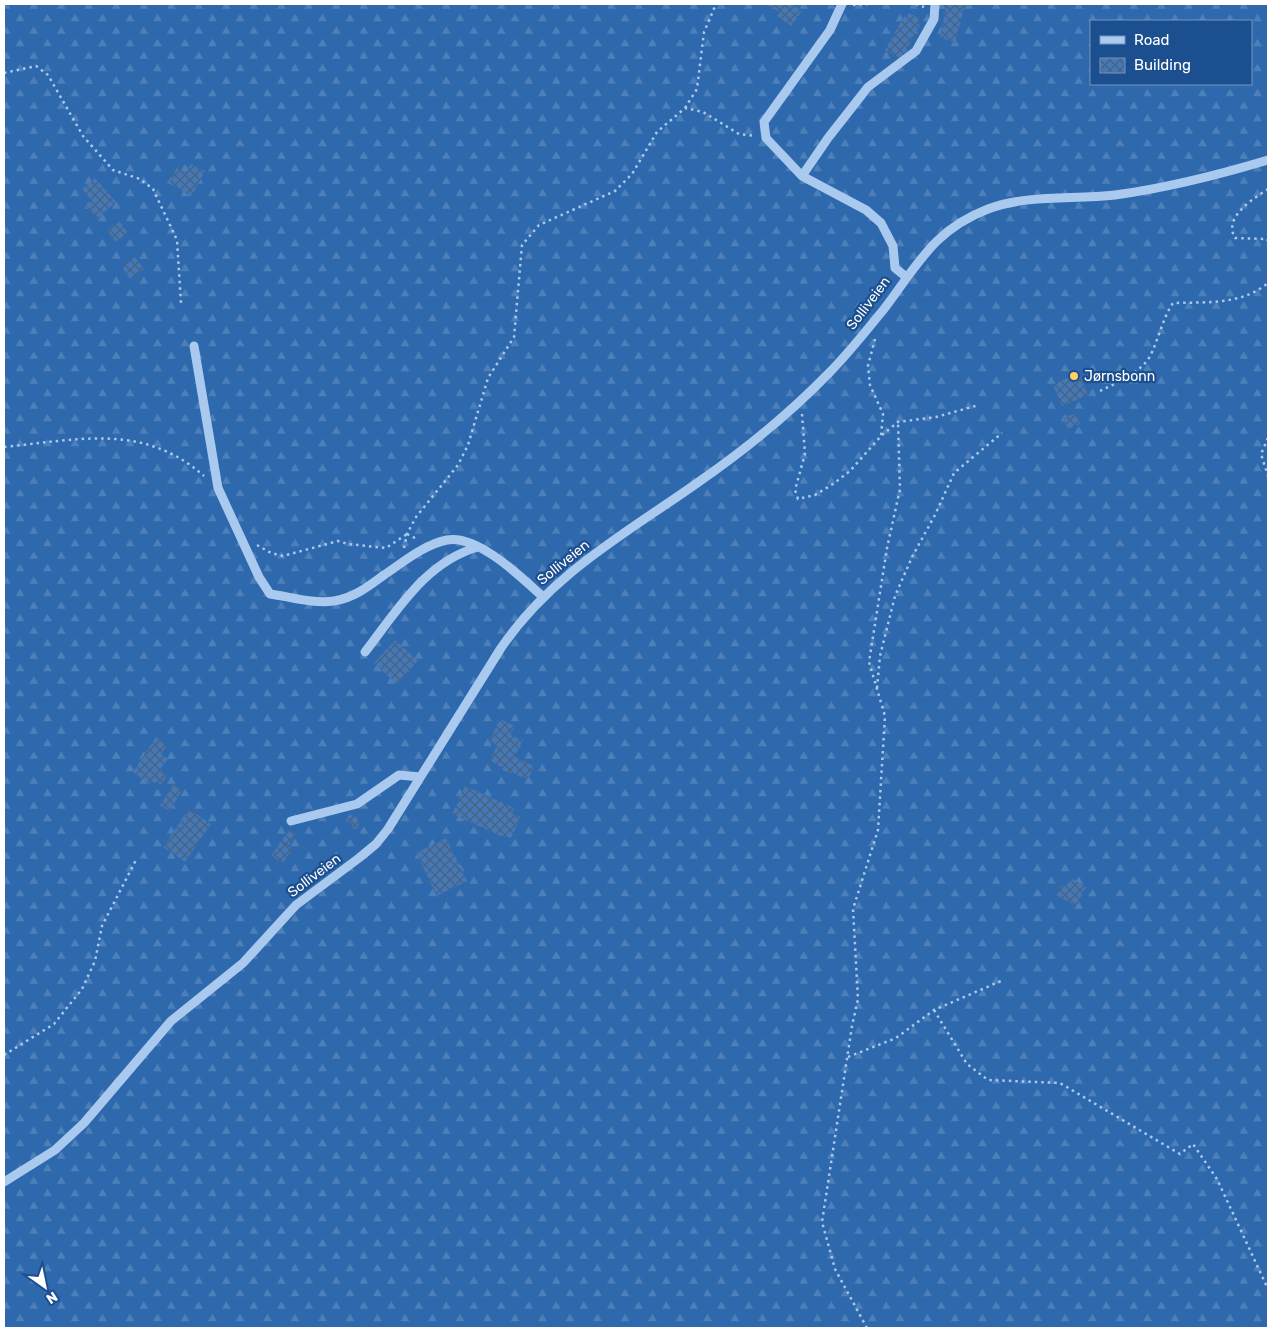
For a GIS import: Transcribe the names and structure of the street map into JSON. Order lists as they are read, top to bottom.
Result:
{
  "streets": {
    "street": ["Solliveien"]
  },
  "places": ["Jørnsbonn"],
  "legend": ["Road", "Building"],
  "north": "bottom right"
}
